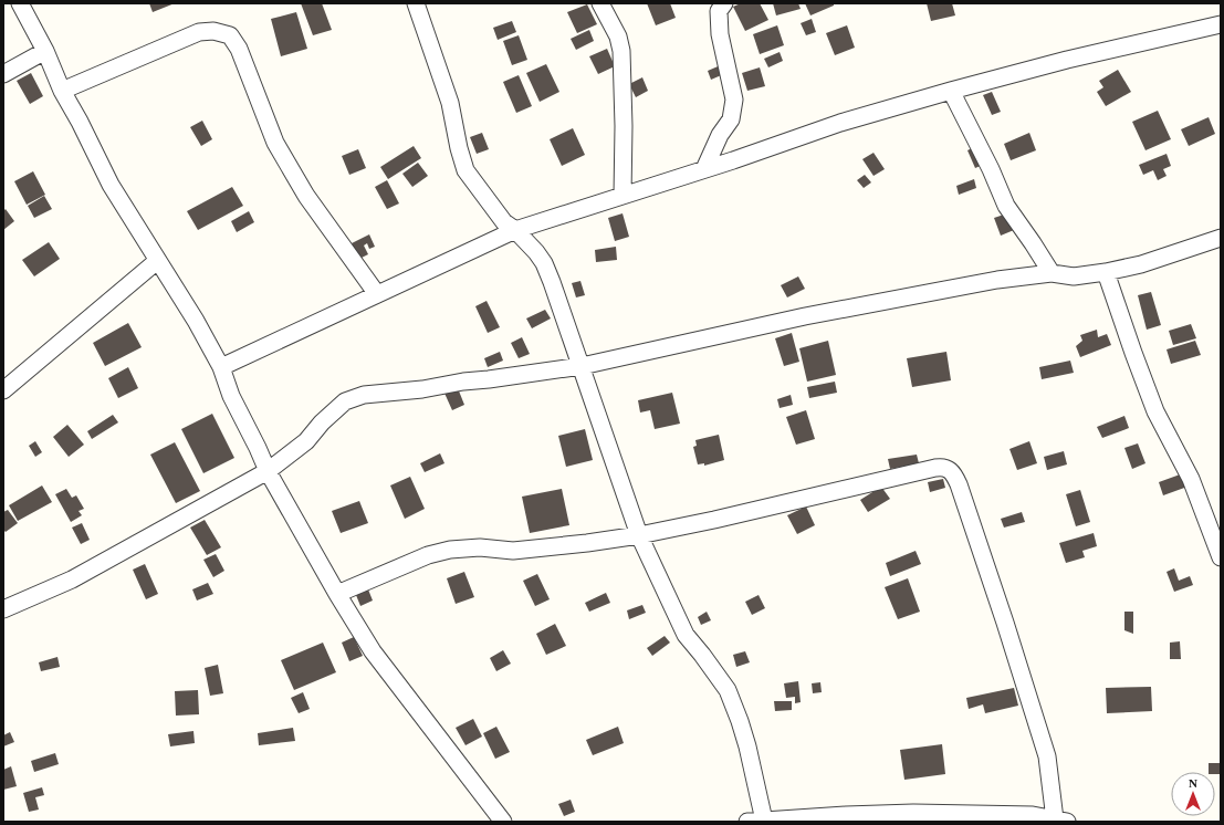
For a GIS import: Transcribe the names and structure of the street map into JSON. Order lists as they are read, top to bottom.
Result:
{
  "north": "top"
}
